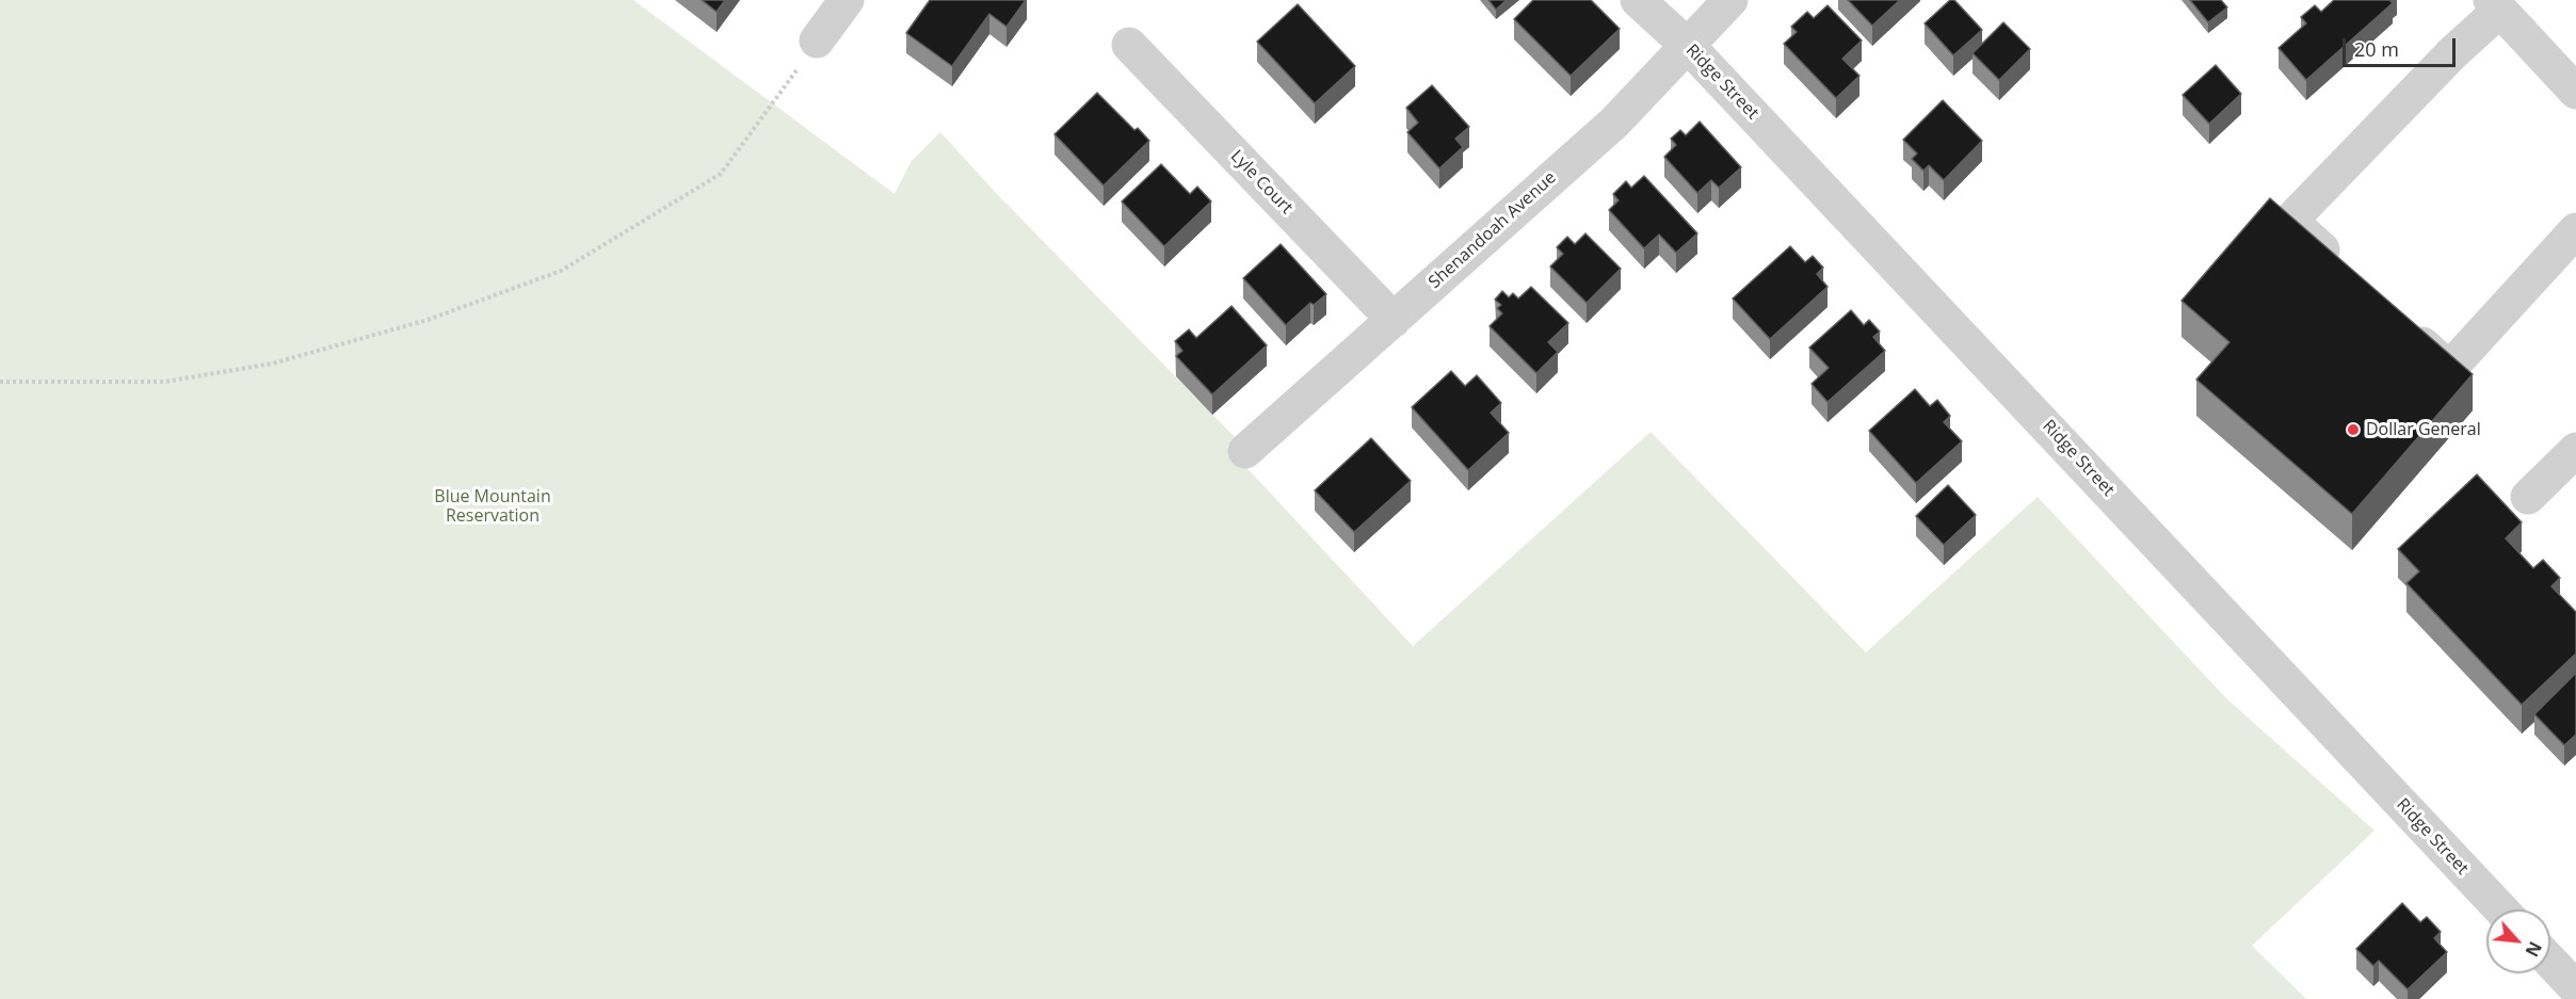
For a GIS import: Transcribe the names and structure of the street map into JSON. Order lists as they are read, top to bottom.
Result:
{
  "streets": {
    "street": ["Ridge Street", "Lyle Court", "Shenandoah Avenue"]
  },
  "crossings": [
    ["Ridge Street", "Shenandoah Avenue"],
    ["Lyle Court", "Shenandoah Avenue"]
  ],
  "parks": ["Blue Mountain Reservation"],
  "places": ["Dollar General"],
  "scale_bar": "20 m",
  "north": "bottom right"
}
